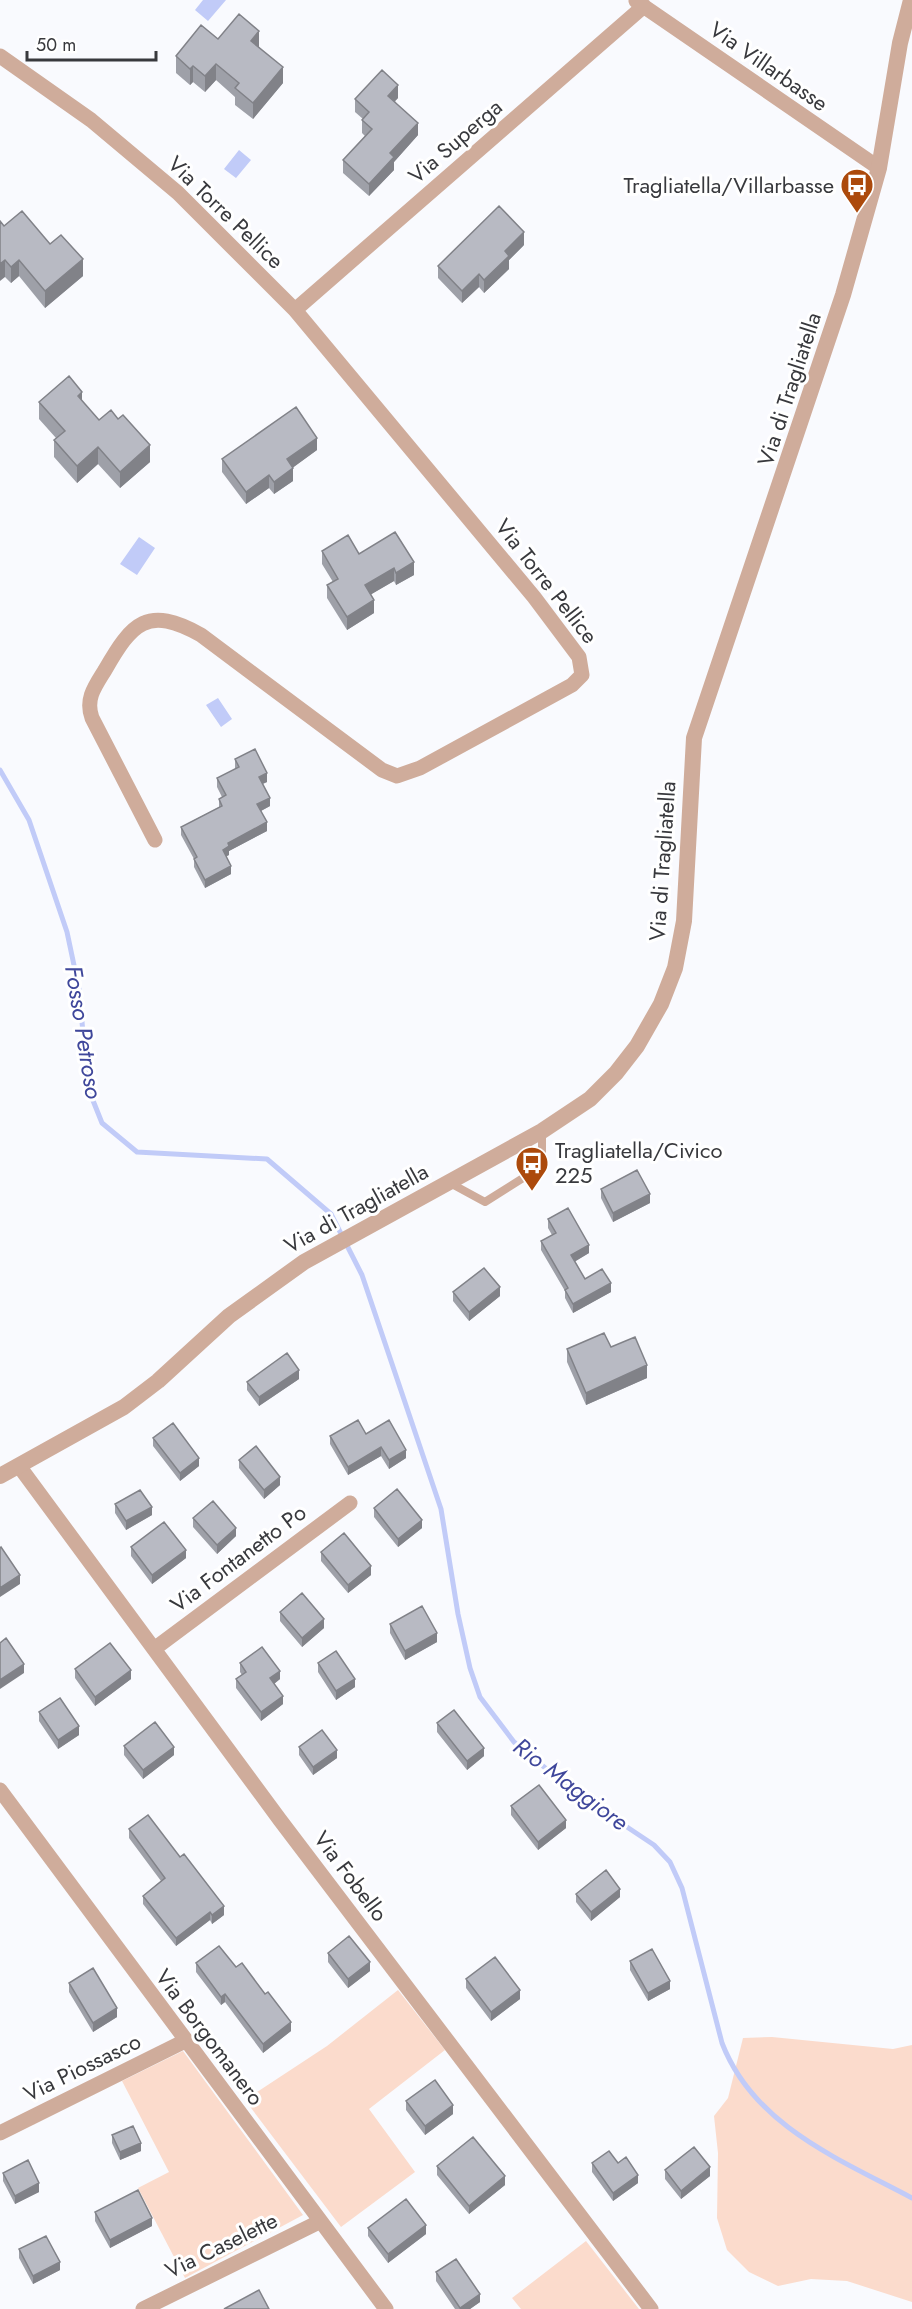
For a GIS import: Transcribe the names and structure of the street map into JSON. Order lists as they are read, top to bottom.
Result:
{
  "streets": {
    "street": [
      "Via Villarbasse",
      "Via Superga",
      "Via Torre Pellice",
      "Via di Tragliatella",
      "Via Fontanetto Po",
      "Via Fobello",
      "Via Borgomanero",
      "Via Piossasco",
      "Via Caselette"
    ]
  },
  "crossings": [
    ["Via Villarbasse", "Via Superga"],
    ["Via Villarbasse", "Via di Tragliatella"],
    ["Via Superga", "Via Torre Pellice"],
    ["Via di Tragliatella", "Via Fobello"],
    ["Via Fontanetto Po", "Via Fobello"],
    ["Via Borgomanero", "Via Piossasco"],
    ["Via Borgomanero", "Via Caselette"]
  ],
  "water": ["Fosso Petroso", "Rio Maggiore"],
  "places": {
    "bus stop": ["Tragliatella/Villarbasse", "Tragliatella/Civico 225"]
  },
  "scale_bar": "50 m"
}
